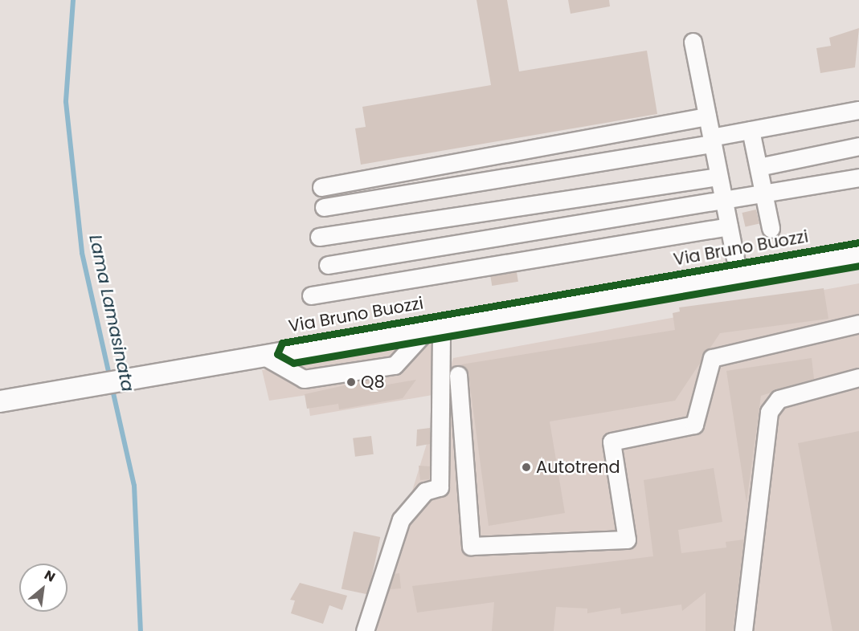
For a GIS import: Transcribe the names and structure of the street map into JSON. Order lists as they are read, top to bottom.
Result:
{
  "streets": {
    "main road": ["Via Bruno Buozzi"]
  },
  "water": ["Lama Lamasinata"],
  "places": ["Q8", "Autotrend"],
  "north": "top right"
}
